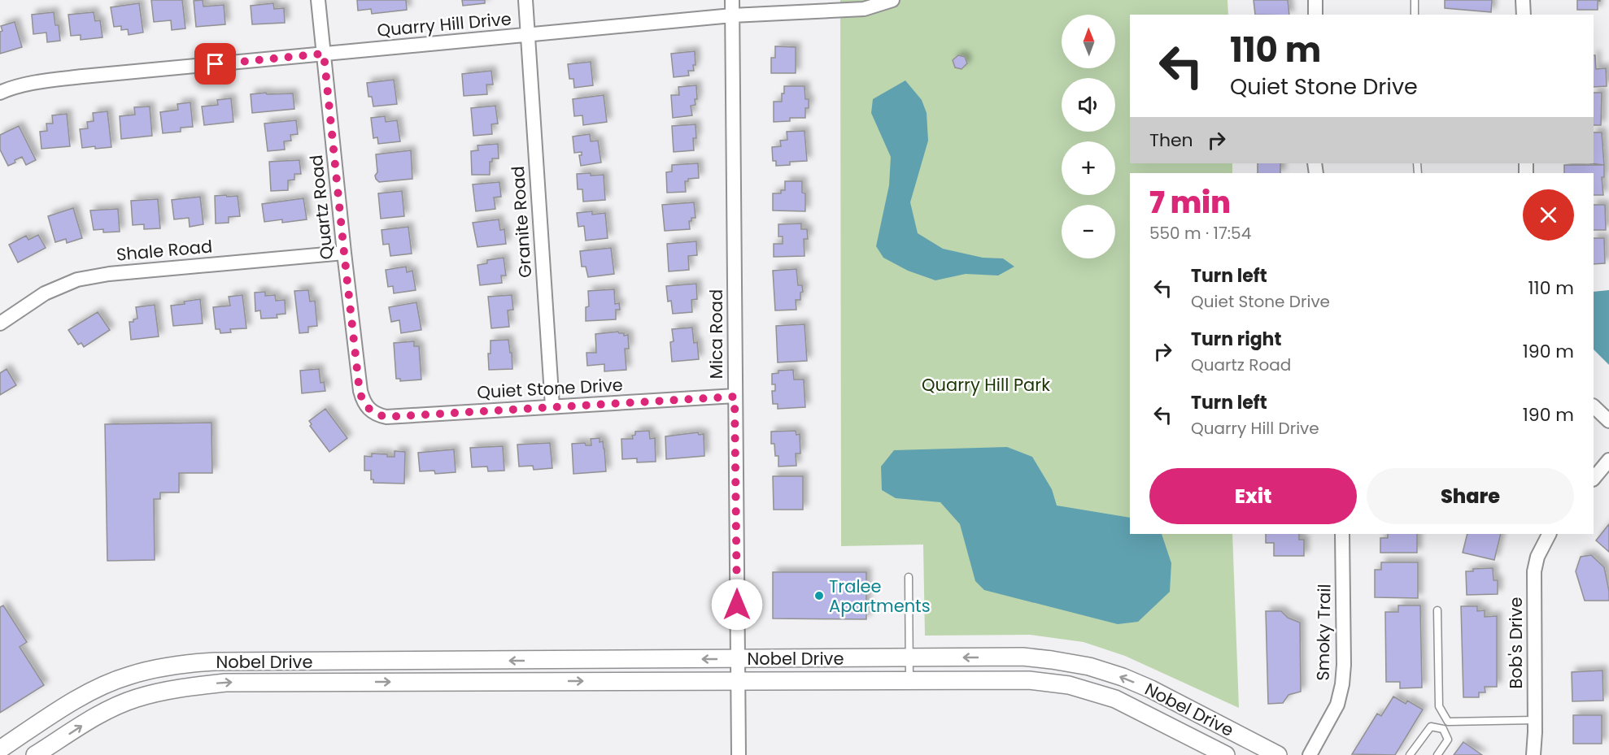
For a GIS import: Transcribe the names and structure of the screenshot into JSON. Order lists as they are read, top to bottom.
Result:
{
  "streets": {
    "street": [
      "Quarry Hill Drive",
      "Quartz Road",
      "Granite Road",
      "Shale Road",
      "Mica Road",
      "Quiet Stone Drive",
      "Smoky Trail",
      "Bob's Drive",
      "Nobel Drive"
    ]
  },
  "crossings": [
    ["Quarry Hill Drive", "Quartz Road"],
    ["Quarry Hill Drive", "Granite Road"],
    ["Quarry Hill Drive", "Mica Road"],
    ["Quartz Road", "Shale Road"],
    ["Quartz Road", "Quiet Stone Drive"],
    ["Granite Road", "Quiet Stone Drive"],
    ["Mica Road", "Quiet Stone Drive"],
    ["Mica Road", "Nobel Drive"]
  ],
  "parks": ["Quarry Hill Park"],
  "places": ["Tralee Apartments"],
  "north": "top",
  "page": {
    "map_buttons": ["+", "−"],
    "turn": ["110 m", "Quiet Stone Drive"],
    "then": "Then",
    "heading": ["7 min", "550 m · 17:54"],
    "list": [
      {
        "name": "Turn left",
        "note": "Quiet Stone Drive",
        "value": "110 m"
      },
      {
        "name": "Turn right",
        "note": "Quartz Road",
        "value": "190 m"
      },
      {
        "name": "Turn left",
        "note": "Quarry Hill Drive",
        "value": "190 m"
      }
    ],
    "buttons": ["Exit", "Share"]
  }
}
